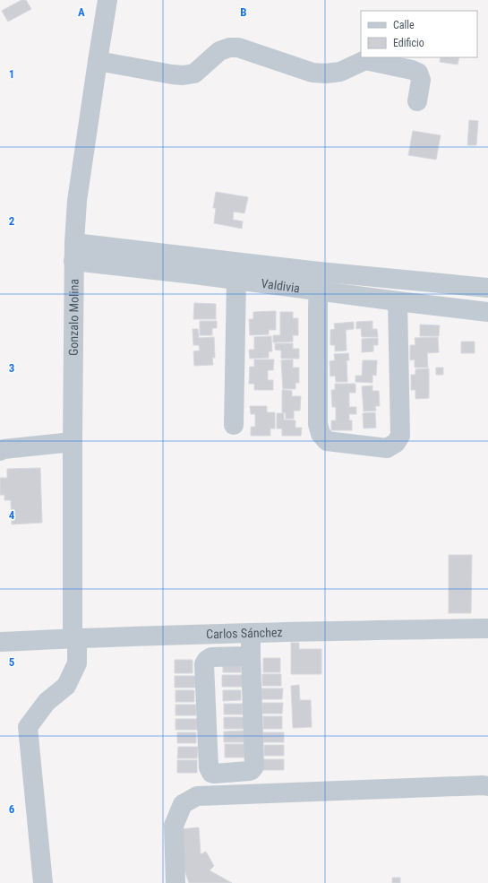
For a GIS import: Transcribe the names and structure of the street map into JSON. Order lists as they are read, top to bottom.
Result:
{
  "streets": {
    "street": ["Valdivia", "Gonzalo Molina", "Carlos Sánchez"]
  },
  "crossings": [
    ["Valdivia", "Gonzalo Molina"],
    ["Gonzalo Molina", "Carlos Sánchez"]
  ],
  "legend": ["Calle", "Edificio"],
  "grid": {
    "columns": ["A", "B"],
    "rows": [
      "1",
      "2",
      "3",
      "4",
      "5",
      "6"
    ]
  }
}
